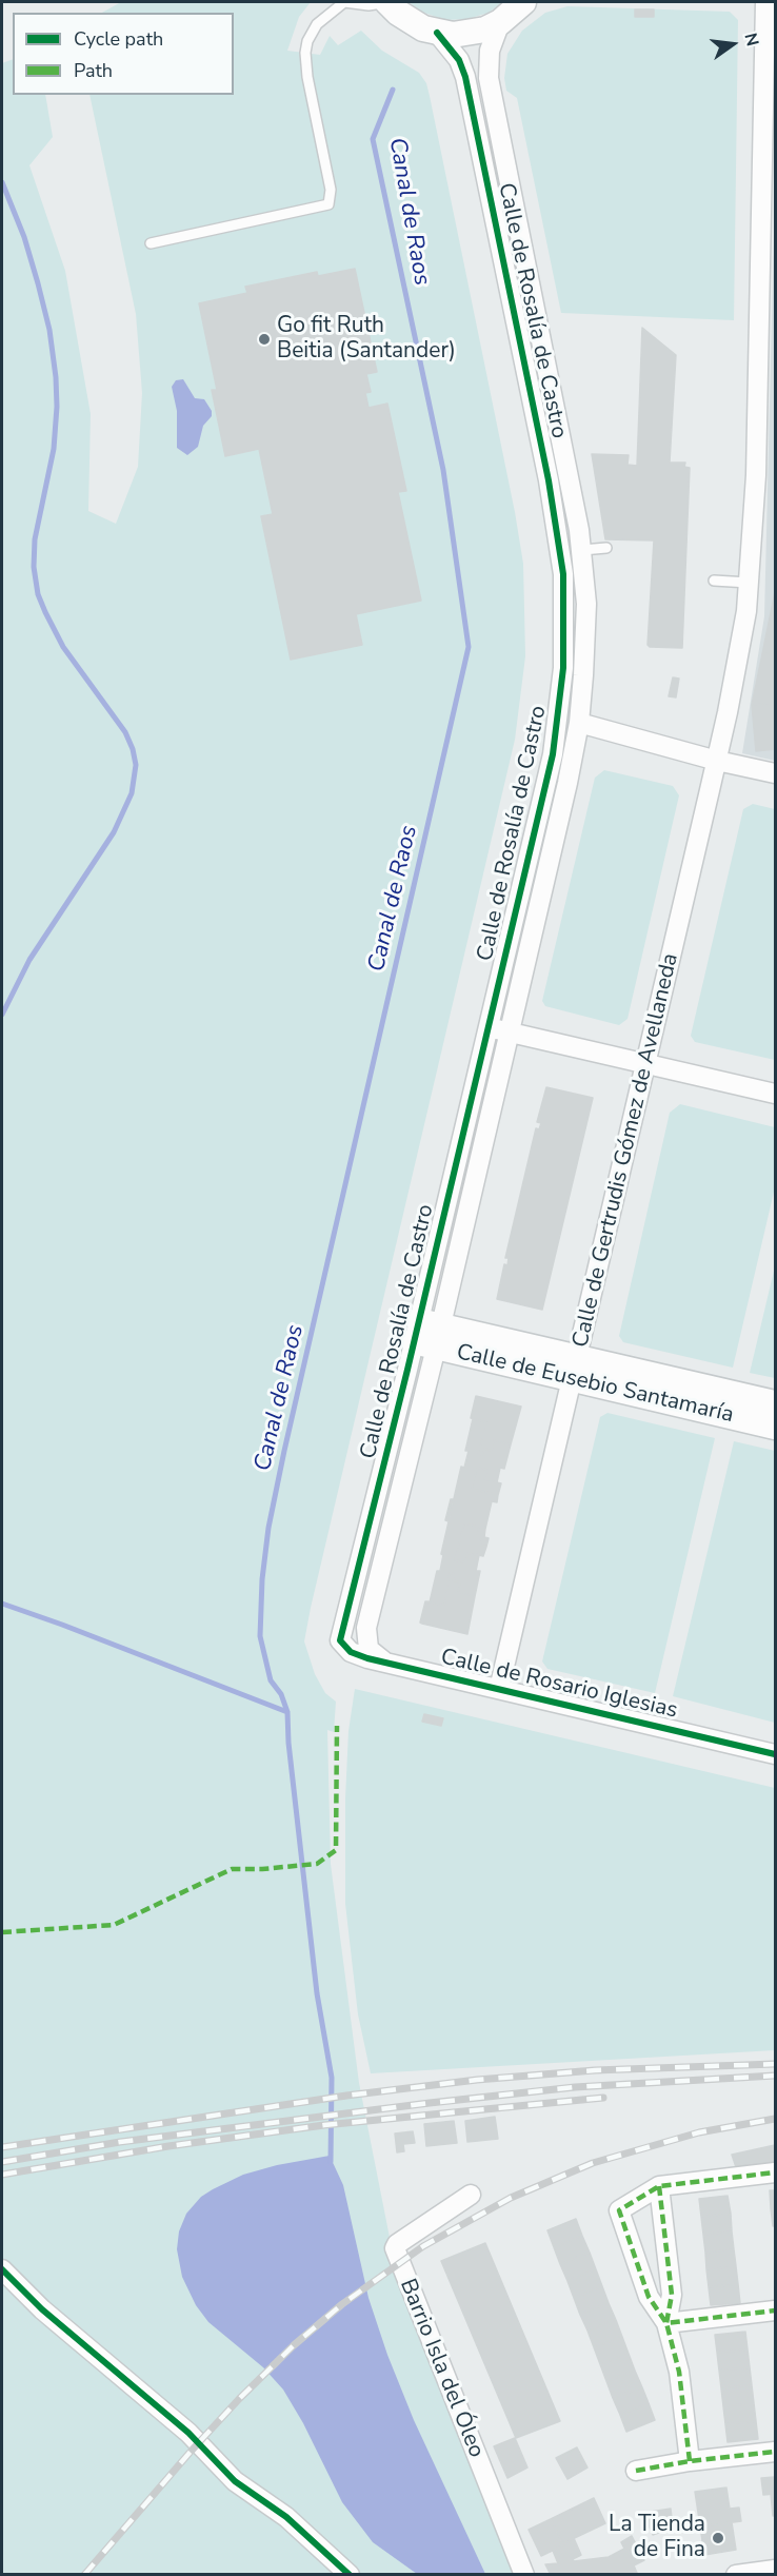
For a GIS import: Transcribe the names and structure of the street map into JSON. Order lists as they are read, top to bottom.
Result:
{
  "streets": {
    "main road": ["Calle de Eusebio Santamaría"],
    "street": [
      "Calle de Rosalía de Castro",
      "Calle de Gertrudis Gómez de Avellaneda",
      "Calle de Rosario Iglesias",
      "Barrio Isla del Óleo"
    ]
  },
  "crossings": [
    ["Calle de Rosalía de Castro", "Calle de Eusebio Santamaría"],
    ["Calle de Rosalía de Castro", "Calle de Rosario Iglesias"],
    ["Calle de Gertrudis Gómez de Avellaneda", "Calle de Eusebio Santamaría"],
    ["Calle de Gertrudis Gómez de Avellaneda", "Calle de Rosario Iglesias"]
  ],
  "water": ["Canal de Raos"],
  "places": ["Go fit Ruth Beitia (Santander)", "La Tienda de Fina"],
  "legend": ["Cycle path", "Path"],
  "north": "right"
}
